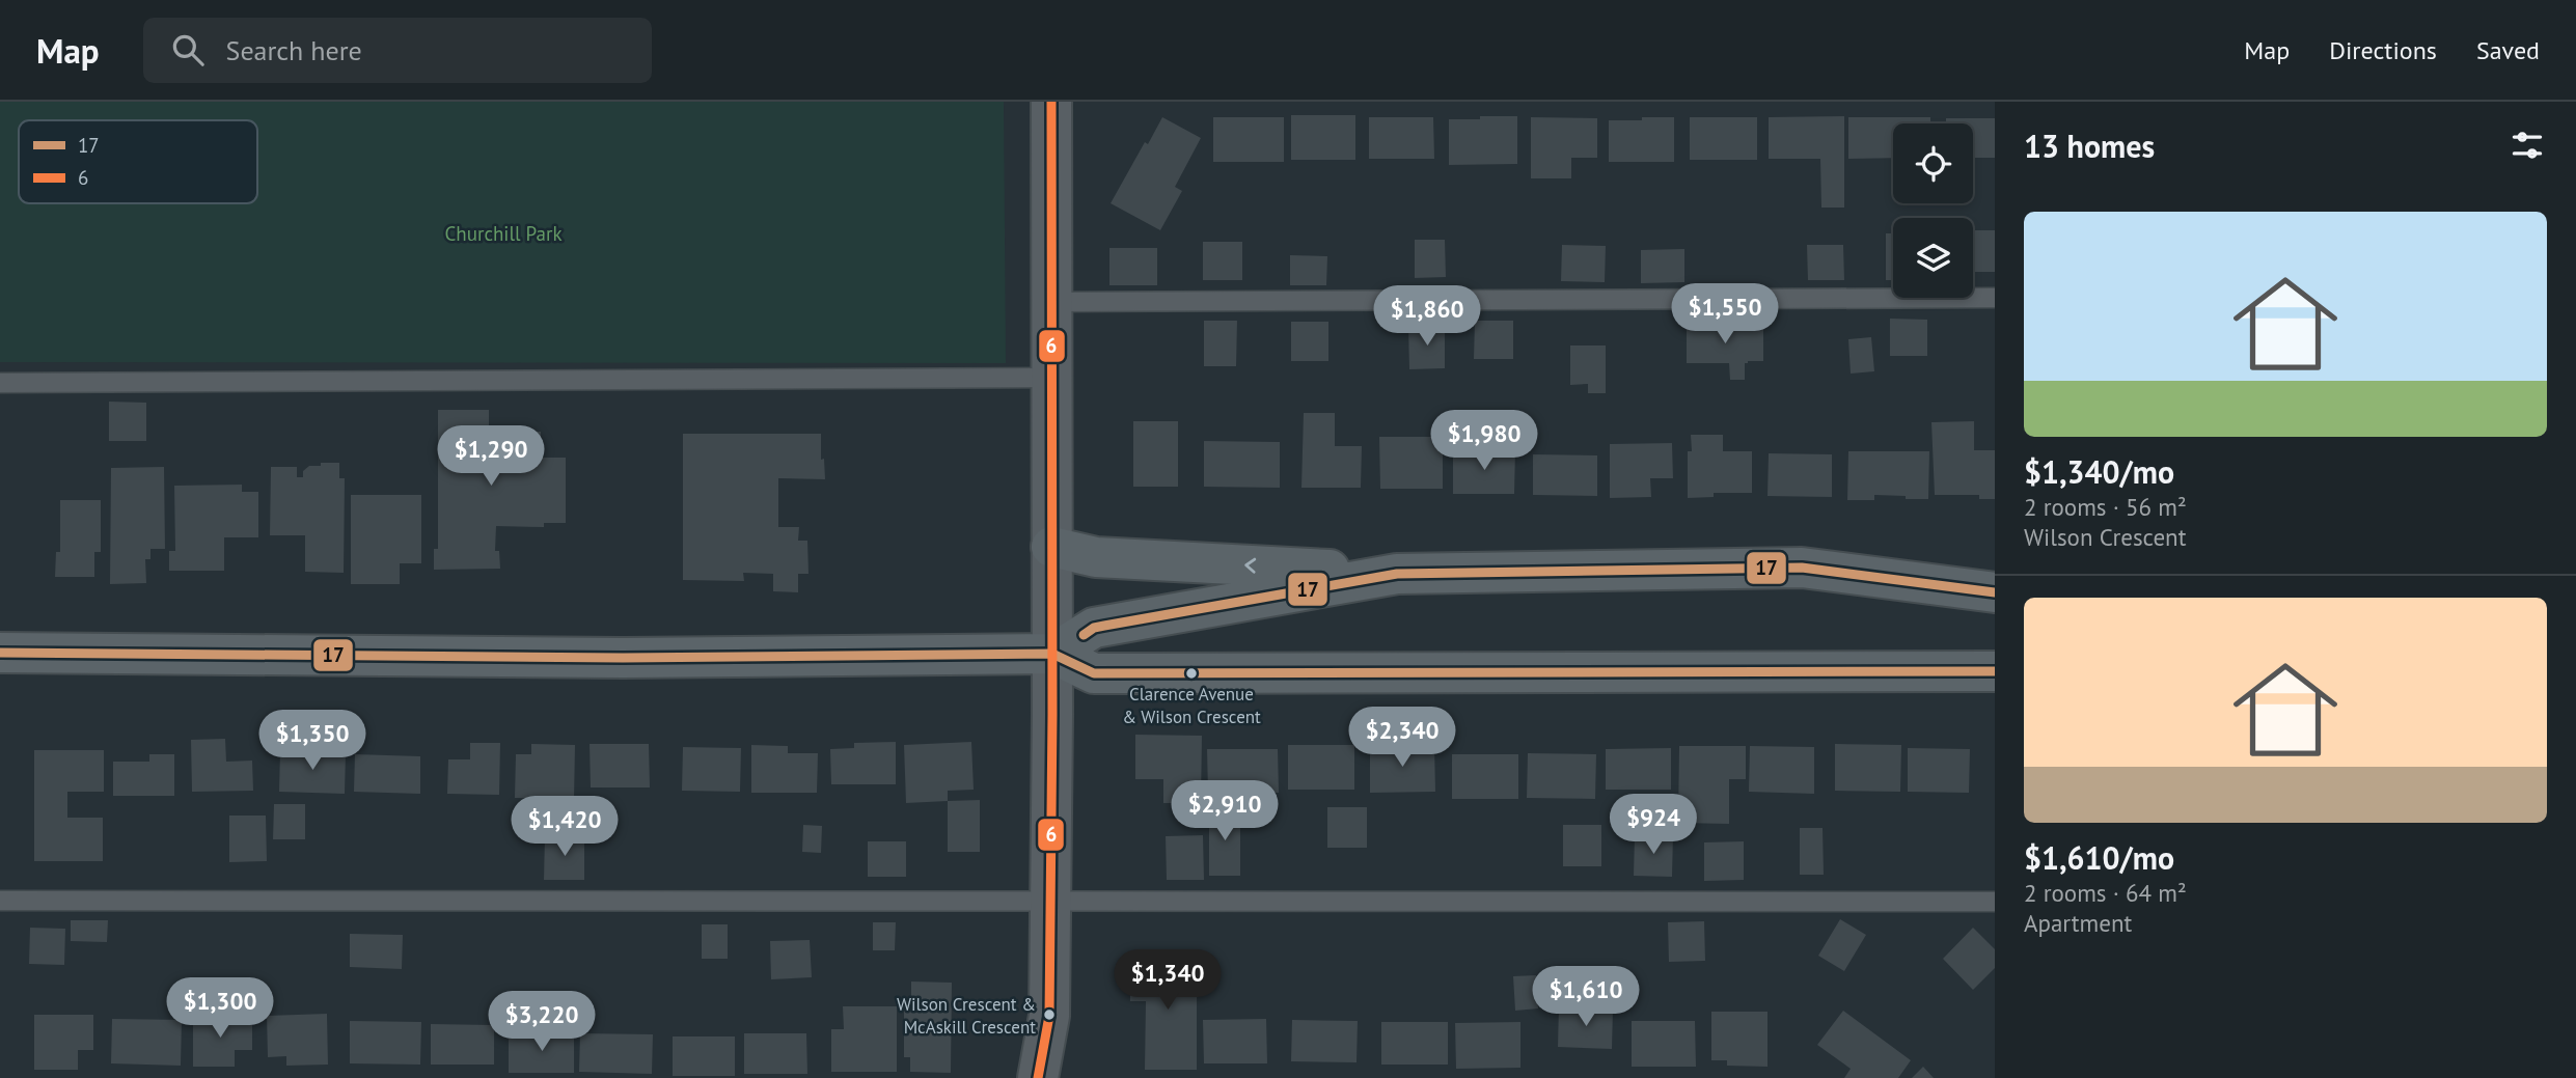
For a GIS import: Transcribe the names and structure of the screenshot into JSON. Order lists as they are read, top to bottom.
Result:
{
  "parks": ["Churchill Park"],
  "places": ["Clarence Avenue & Wilson Crescent", "Wilson Crescent & McAskill Crescent"],
  "lines": ["transit line 6", "transit line 17"],
  "legend": ["17", "6"],
  "page": {
    "header": "Map",
    "search": "Search here",
    "nav": ["Map", "Directions", "Saved"],
    "heading": "13 homes",
    "list": [
      {
        "name": "$1,340/mo",
        "note": "2 rooms · 56 m² · Wilson Crescent"
      },
      {
        "name": "$1,610/mo",
        "note": "2 rooms · 64 m² · Apartment"
      }
    ],
    "price": [
      "$1,550",
      "$1,860",
      "$1,980",
      "$1,290",
      "$2,340",
      "$1,350",
      "$2,910",
      "$924",
      "$1,420",
      "$1,340",
      "$1,610",
      "$1,300",
      "$3,220"
    ]
  }
}
